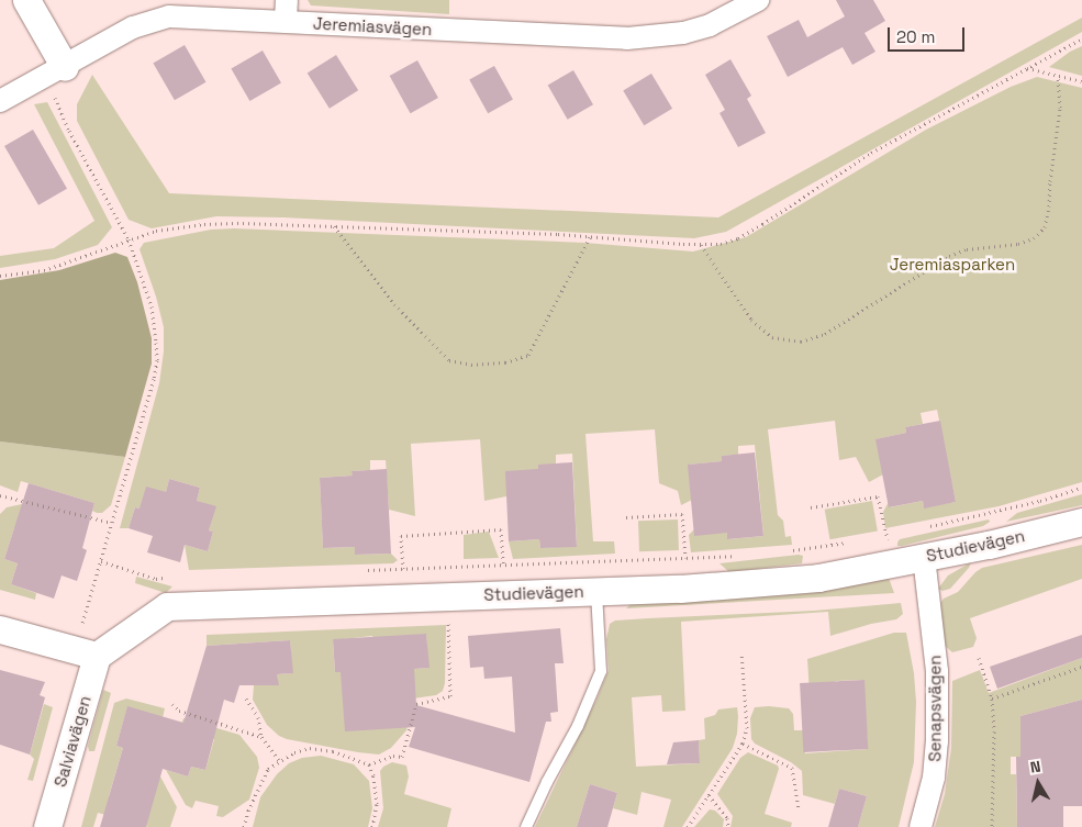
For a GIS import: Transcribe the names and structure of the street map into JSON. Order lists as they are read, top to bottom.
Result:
{
  "streets": {
    "street": [
      "Jeremiasvägen",
      "Studievägen",
      "Senapsvägen",
      "Salviavägen"
    ]
  },
  "crossings": [
    ["Studievägen", "Senapsvägen"],
    ["Studievägen", "Salviavägen"]
  ],
  "parks": ["Jeremiasparken"],
  "scale_bar": "20 m",
  "north": "top"
}
